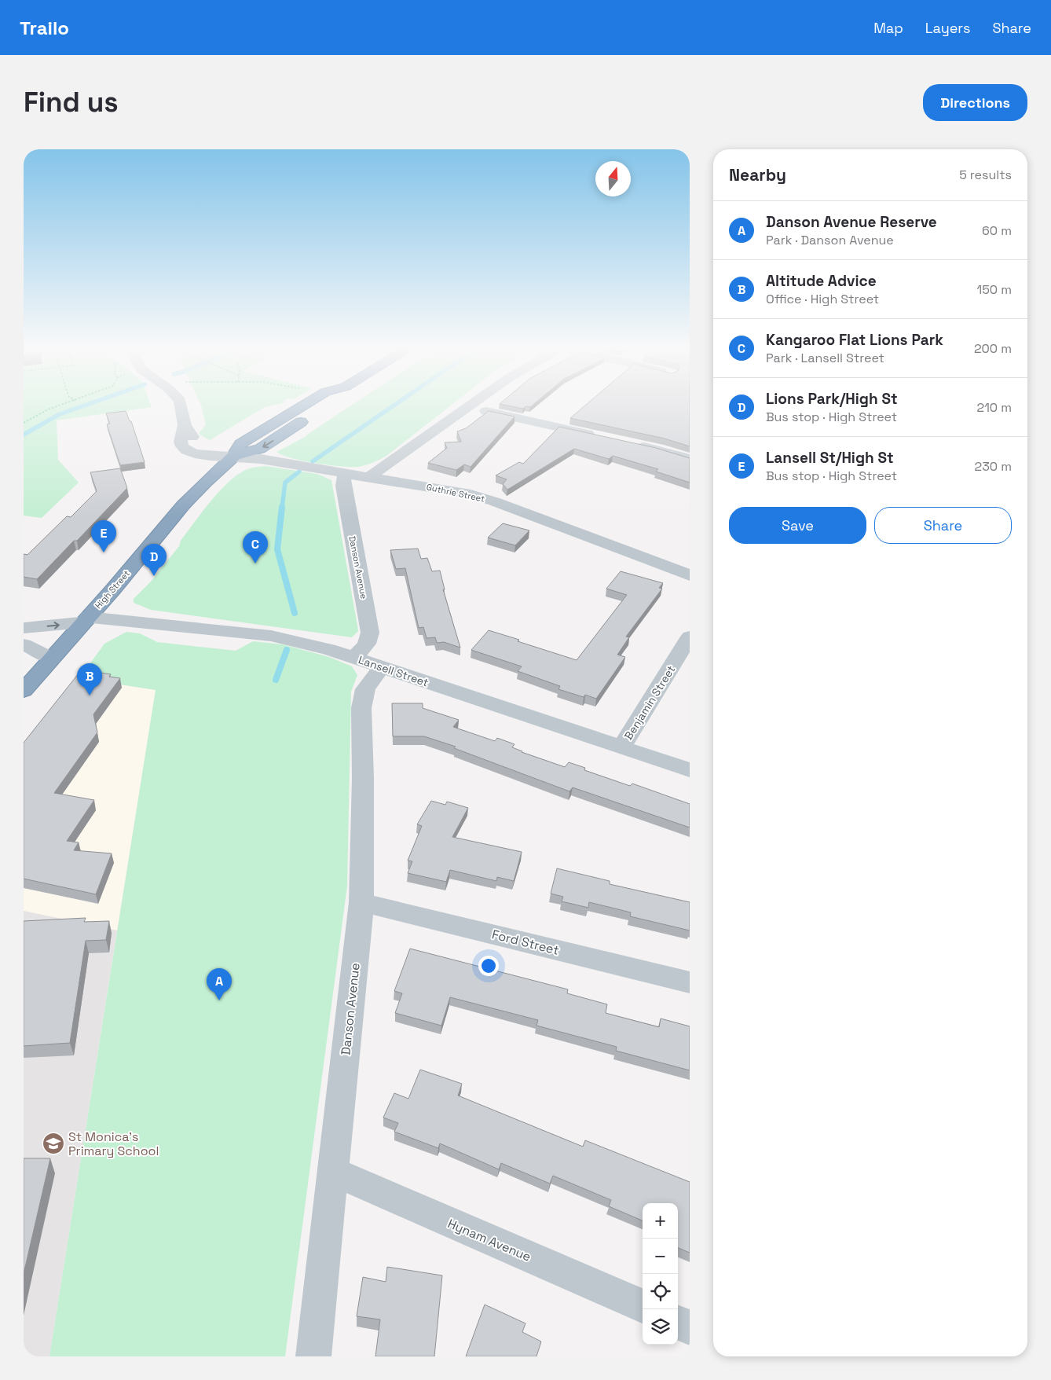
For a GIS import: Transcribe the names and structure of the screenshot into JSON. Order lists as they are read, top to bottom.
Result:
{
  "streets": {
    "highway": ["High Street"],
    "street": [
      "Guthrie Street",
      "Danson Avenue",
      "Lansell Street",
      "Benjamin Street",
      "Ford Street",
      "Hynam Avenue"
    ]
  },
  "crossings": [
    ["Guthrie Street", "Danson Avenue"],
    ["Guthrie Street", "High Street"],
    ["Danson Avenue", "Lansell Street"],
    ["Danson Avenue", "Ford Street"],
    ["Danson Avenue", "Hynam Avenue"],
    ["High Street", "Lansell Street"],
    ["Lansell Street", "Benjamin Street"]
  ],
  "places": {
    "school or university": ["St Monica's Primary School"]
  },
  "north": "top",
  "page": {
    "header": "Trailo",
    "nav": ["Map", "Layers", "Share"],
    "buttons": [
      "Directions",
      ["Save", "Share"]
    ],
    "title": "Find us",
    "heading": ["Nearby", "5 results"],
    "list": [
      {
        "mark": "A",
        "name": "Danson Avenue Reserve",
        "note": "Park · Danson Avenue",
        "value": "60 m"
      },
      {
        "mark": "B",
        "name": "Altitude Advice",
        "note": "Office · High Street",
        "value": "150 m"
      },
      {
        "mark": "C",
        "name": "Kangaroo Flat Lions Park",
        "note": "Park · Lansell Street",
        "value": "200 m"
      },
      {
        "mark": "D",
        "name": "Lions Park/High St",
        "note": "Bus stop · High Street",
        "value": "210 m"
      },
      {
        "mark": "E",
        "name": "Lansell St/High St",
        "note": "Bus stop · High Street",
        "value": "230 m"
      }
    ],
    "pins": [
      "E",
      "C",
      "D",
      "B",
      "A"
    ],
    "map_buttons": ["+", "−"]
  }
}
